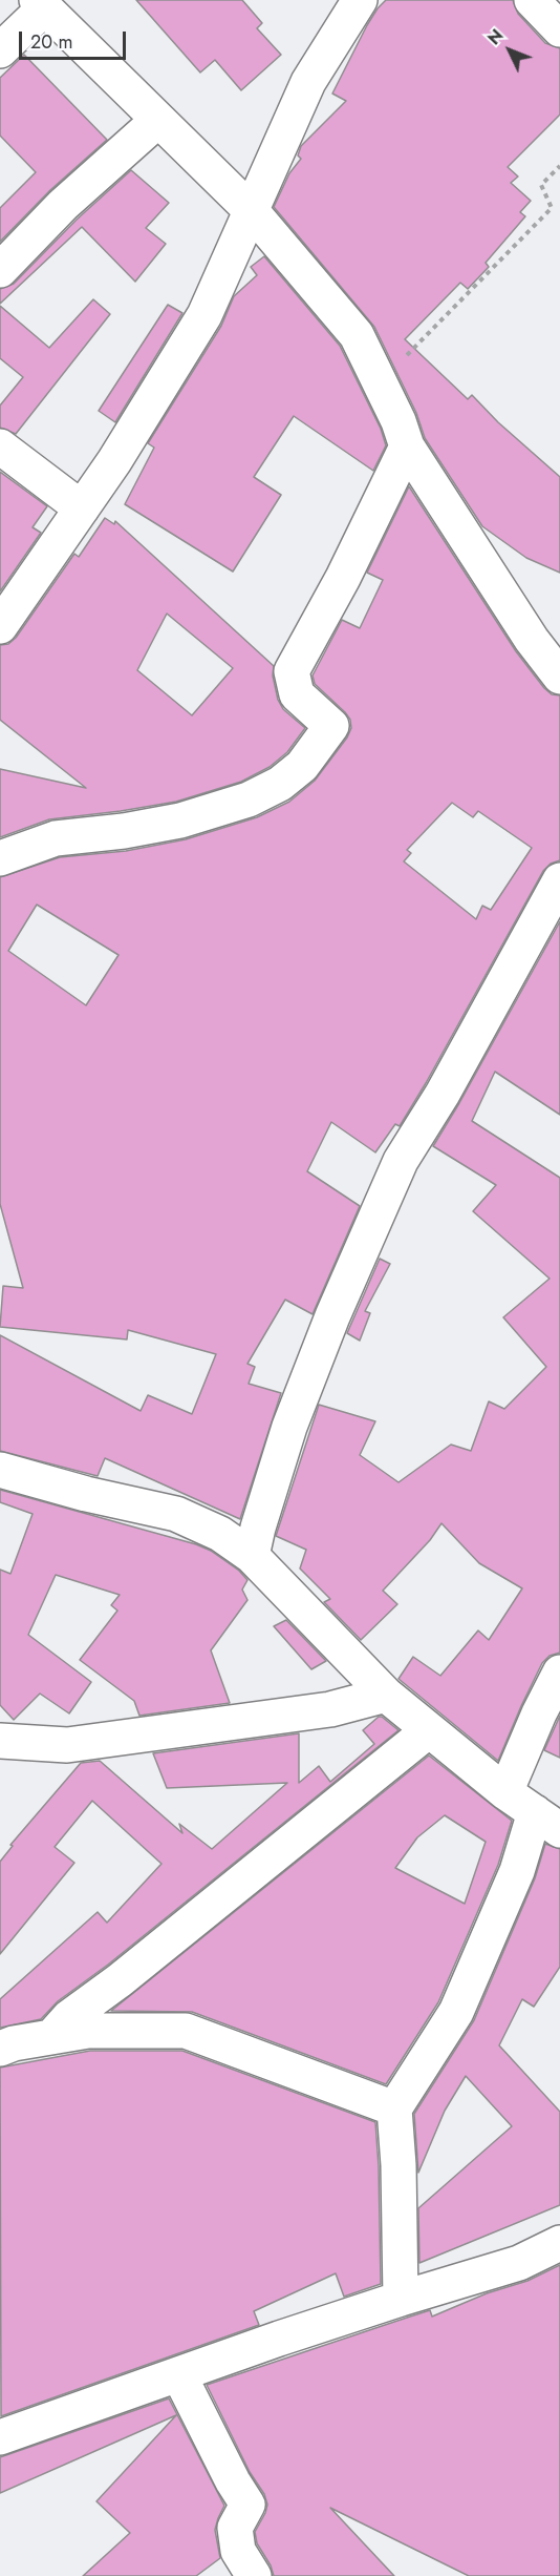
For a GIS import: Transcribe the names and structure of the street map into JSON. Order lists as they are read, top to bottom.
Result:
{
  "scale_bar": "20 m",
  "north": "top left"
}
